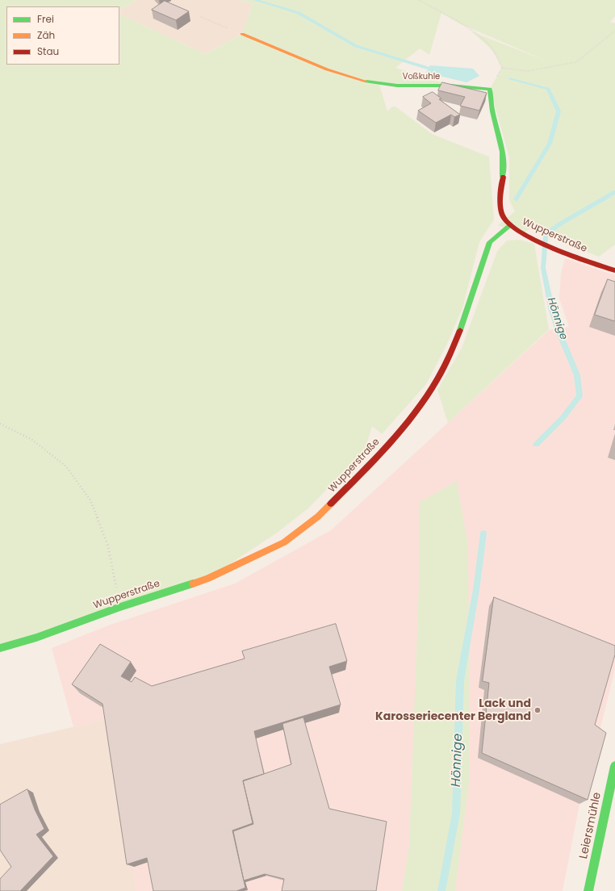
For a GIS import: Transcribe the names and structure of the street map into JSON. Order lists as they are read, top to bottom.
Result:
{
  "streets": {
    "street": ["Voßkuhle", "Wupperstraße", "Leiersmühle"]
  },
  "crossings": [
    ["Voßkuhle", "Wupperstraße"]
  ],
  "water": ["Hönnige"],
  "places": ["Lack und Karosseriecenter Bergland"],
  "legend": ["Frei", "Zäh", "Stau"]
}
